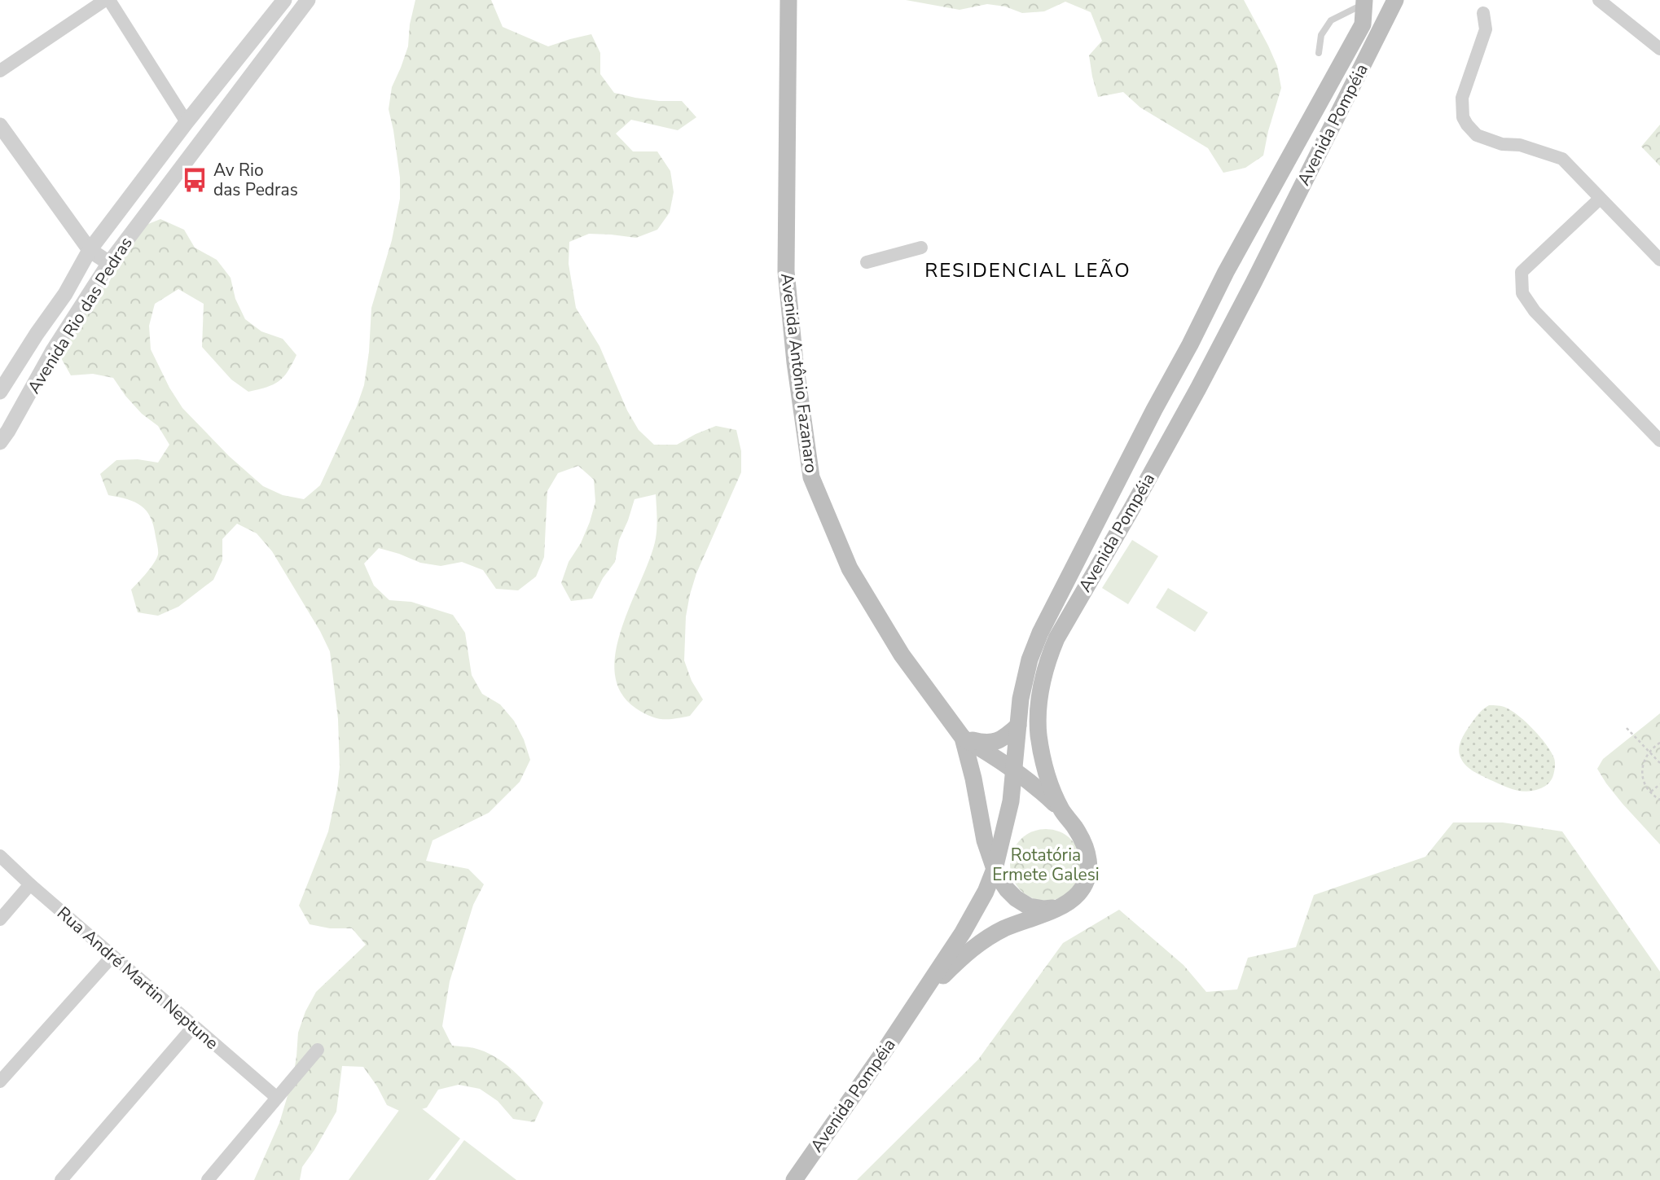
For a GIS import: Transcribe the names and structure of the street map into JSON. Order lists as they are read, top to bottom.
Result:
{
  "streets": {
    "main road": ["Avenida Pompéia", "Avenida Antônio Fazanaro"],
    "street": ["Avenida Rio das Pedras", "Rua André Martin Neptune"]
  },
  "crossings": [
    ["Avenida Pompéia", "Avenida Antônio Fazanaro"]
  ],
  "districts": ["RESIDENCIAL LEÃO"],
  "parks": ["Rotatória Ermete Galesi"],
  "places": {
    "bus stop": ["Av Rio das Pedras"]
  }
}
